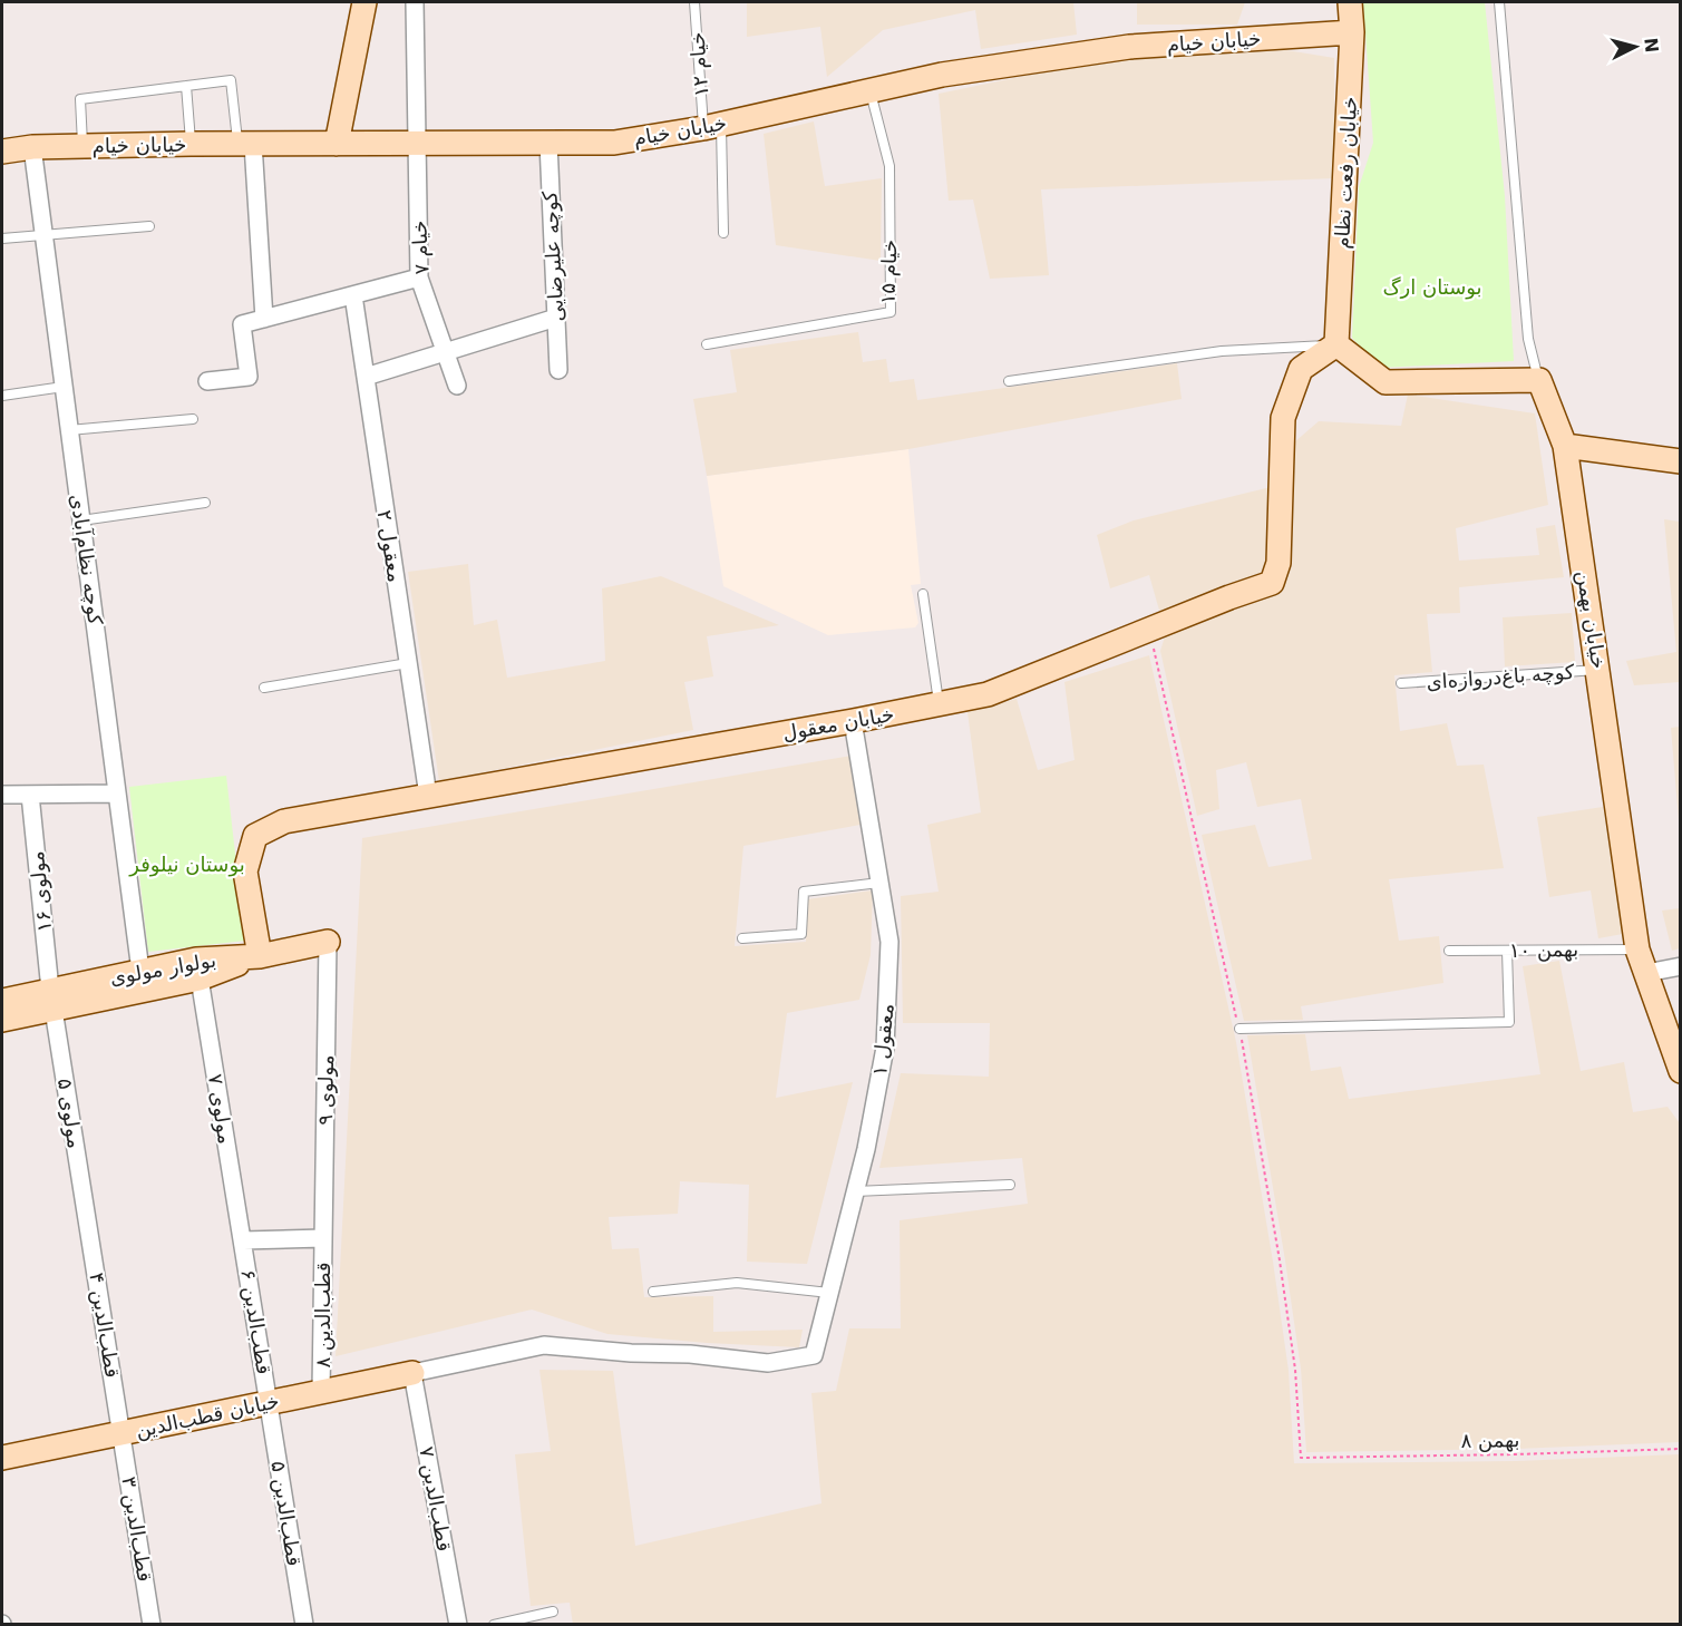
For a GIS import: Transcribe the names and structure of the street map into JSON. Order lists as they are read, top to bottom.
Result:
{
  "streets": {
    "street": [
      "خیابان خیام",
      "خیابان رفعت نظام",
      "خیام ۷",
      "کوچه علیرضایی",
      "معقول ۲",
      "کوچه نظام‌آبادی",
      "خیابان بهمن",
      "خیابان معقول",
      "مولوی ۱۶",
      "بولوار مولوی",
      "معقول ۱",
      "مولوی ۹",
      "مولوی ۷",
      "مولوی ۵",
      "قطب‌الدین ۸",
      "قطب‌الدین ۶",
      "قطب‌الدین ۴",
      "خیابان قطب‌الدین",
      "قطب‌الدین ۷",
      "قطب‌الدین ۵",
      "قطب‌الدین ۳"
    ],
    "lane": [
      "خیام ۱۲",
      "خیام ۱۵",
      "کوچه باغ‌دروازه‌ای",
      "بهمن ۱۰"
    ],
    "path": ["بهمن ۸"]
  },
  "crossings": [
    ["خیابان خیام", "خیام ۱۲"],
    ["خیابان خیام", "خیابان رفعت نظام"],
    ["خیابان خیام", "خیام ۷"],
    ["خیابان خیام", "کوچه علیرضایی"],
    ["خیابان خیام", "خیام ۱۵"],
    ["خیابان خیام", "کوچه نظام‌آبادی"],
    ["خیابان رفعت نظام", "خیابان معقول"],
    ["معقول ۲", "خیابان معقول"],
    ["کوچه نظام‌آبادی", "بولوار مولوی"],
    ["خیابان بهمن", "کوچه باغ‌دروازه‌ای"],
    ["خیابان بهمن", "بهمن ۱۰"],
    ["خیابان معقول", "بولوار مولوی"],
    ["خیابان معقول", "معقول ۱"],
    ["مولوی ۱۶", "بولوار مولوی"],
    ["مولوی ۱۶", "مولوی ۵"],
    ["بولوار مولوی", "مولوی ۷"],
    ["بولوار مولوی", "مولوی ۵"],
    ["معقول ۱", "خیابان قطب‌الدین"],
    ["معقول ۱", "قطب‌الدین ۷"],
    ["مولوی ۹", "قطب‌الدین ۸"],
    ["مولوی ۷", "قطب‌الدین ۶"],
    ["مولوی ۵", "قطب‌الدین ۴"],
    ["قطب‌الدین ۸", "خیابان قطب‌الدین"],
    ["قطب‌الدین ۶", "خیابان قطب‌الدین"],
    ["قطب‌الدین ۶", "قطب‌الدین ۵"],
    ["قطب‌الدین ۴", "خیابان قطب‌الدین"],
    ["قطب‌الدین ۴", "قطب‌الدین ۳"],
    ["خیابان قطب‌الدین", "قطب‌الدین ۷"],
    ["خیابان قطب‌الدین", "قطب‌الدین ۵"],
    ["خیابان قطب‌الدین", "قطب‌الدین ۳"]
  ],
  "parks": ["بوستان ارگ", "بوستان نیلوفر"],
  "north": "right"
}
